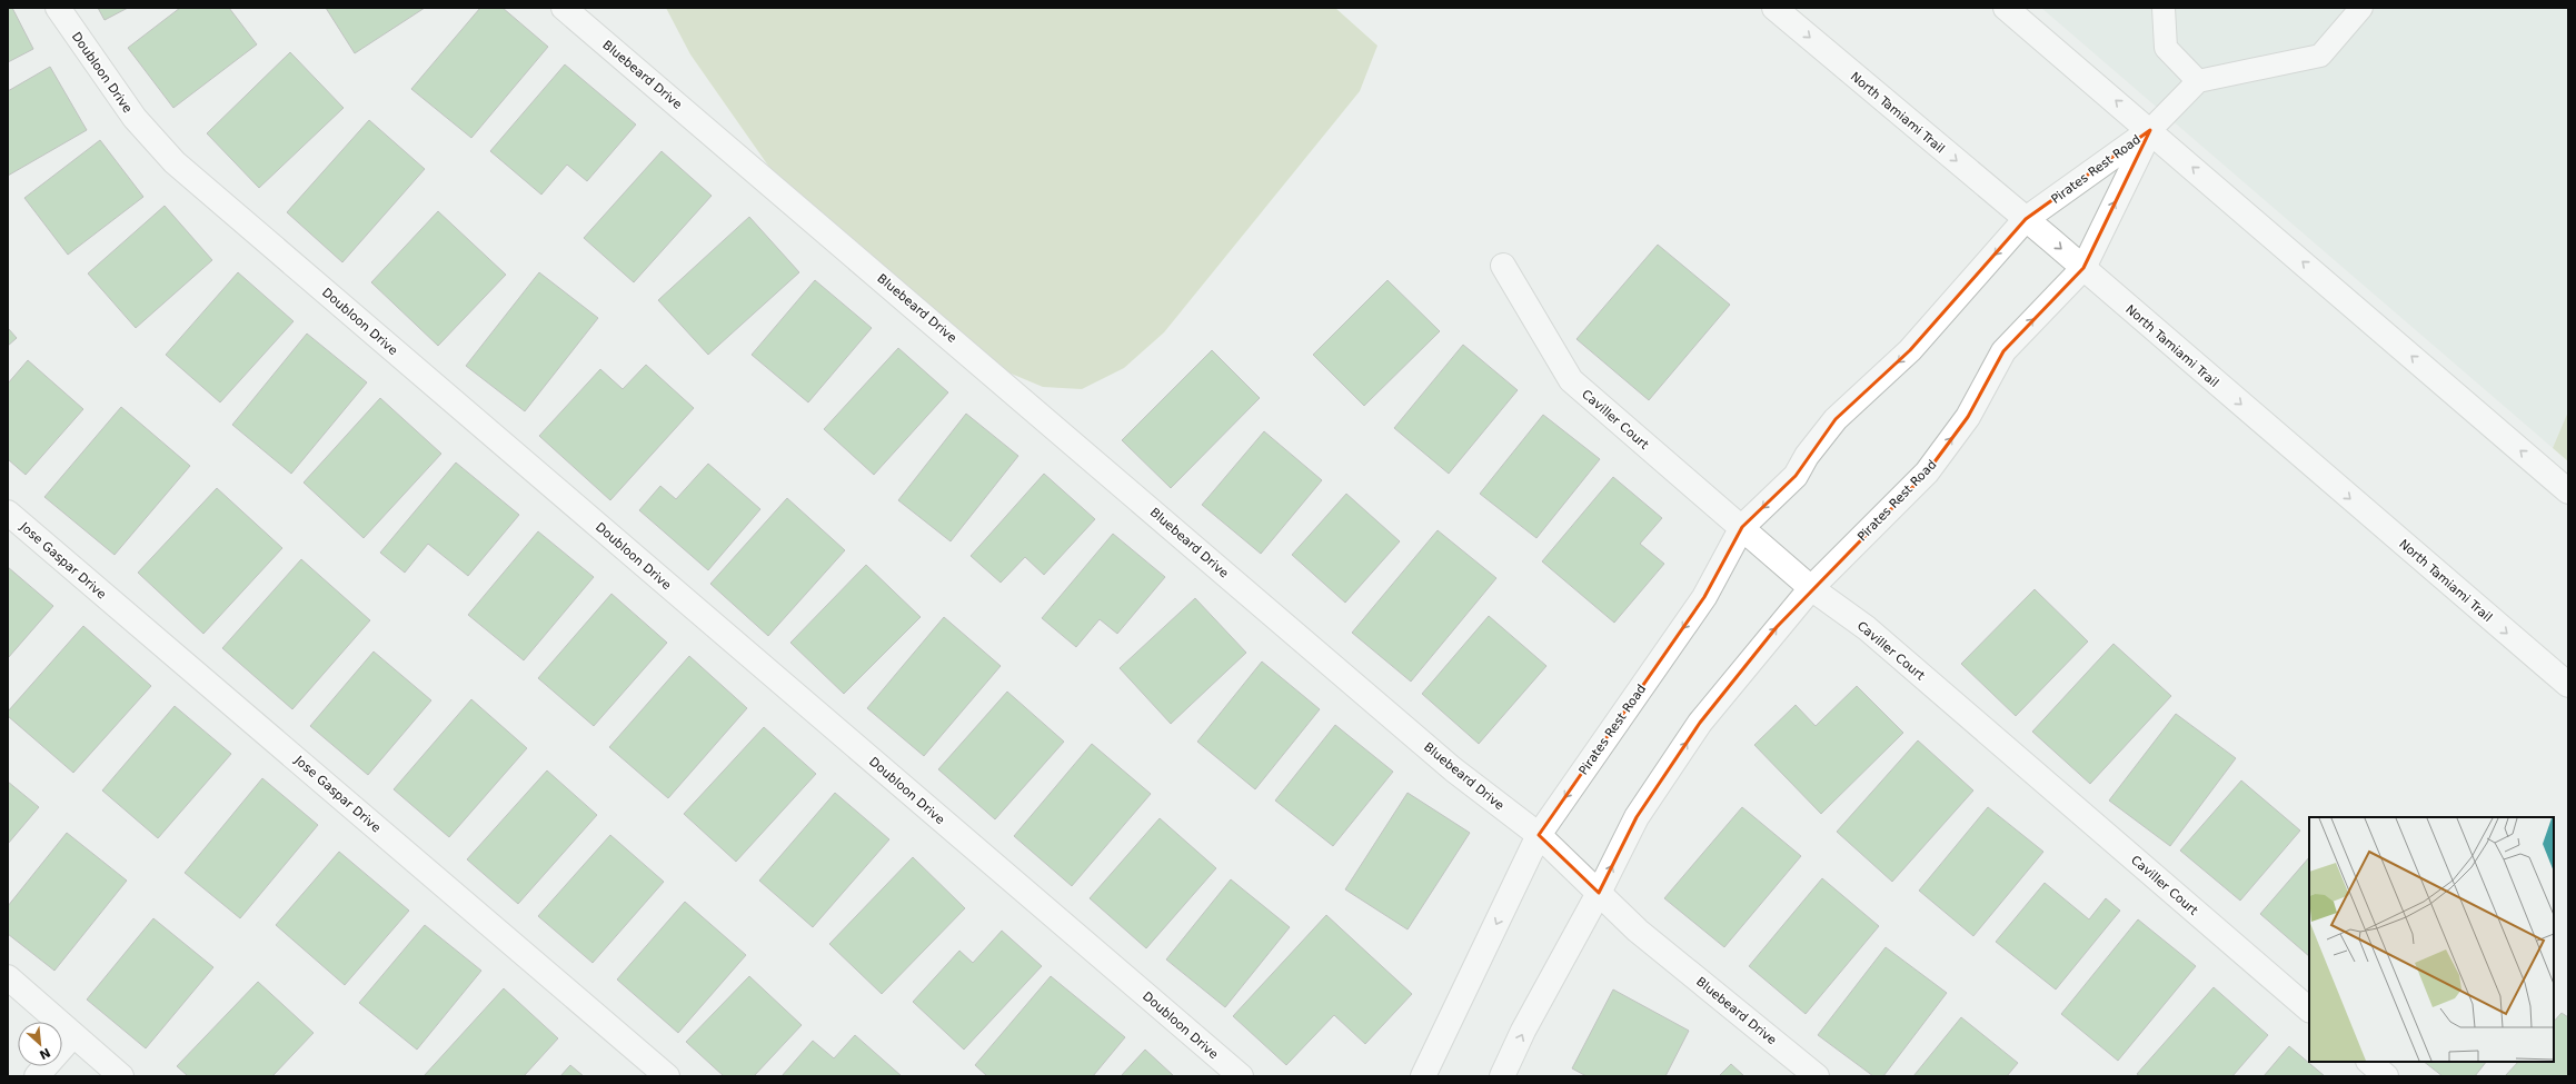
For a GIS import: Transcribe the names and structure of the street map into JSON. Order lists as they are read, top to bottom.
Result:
{
  "streets": {
    "street": [
      "Doubloon Drive",
      "Bluebeard Drive",
      "North Tamiami Trail",
      "Pirates Rest Road",
      "Caviller Court",
      "Jose Gaspar Drive"
    ]
  },
  "crossings": [
    ["Bluebeard Drive", "Pirates Rest Road"],
    ["North Tamiami Trail", "Pirates Rest Road"],
    ["Pirates Rest Road", "Caviller Court"]
  ],
  "north": "bottom right"
}
